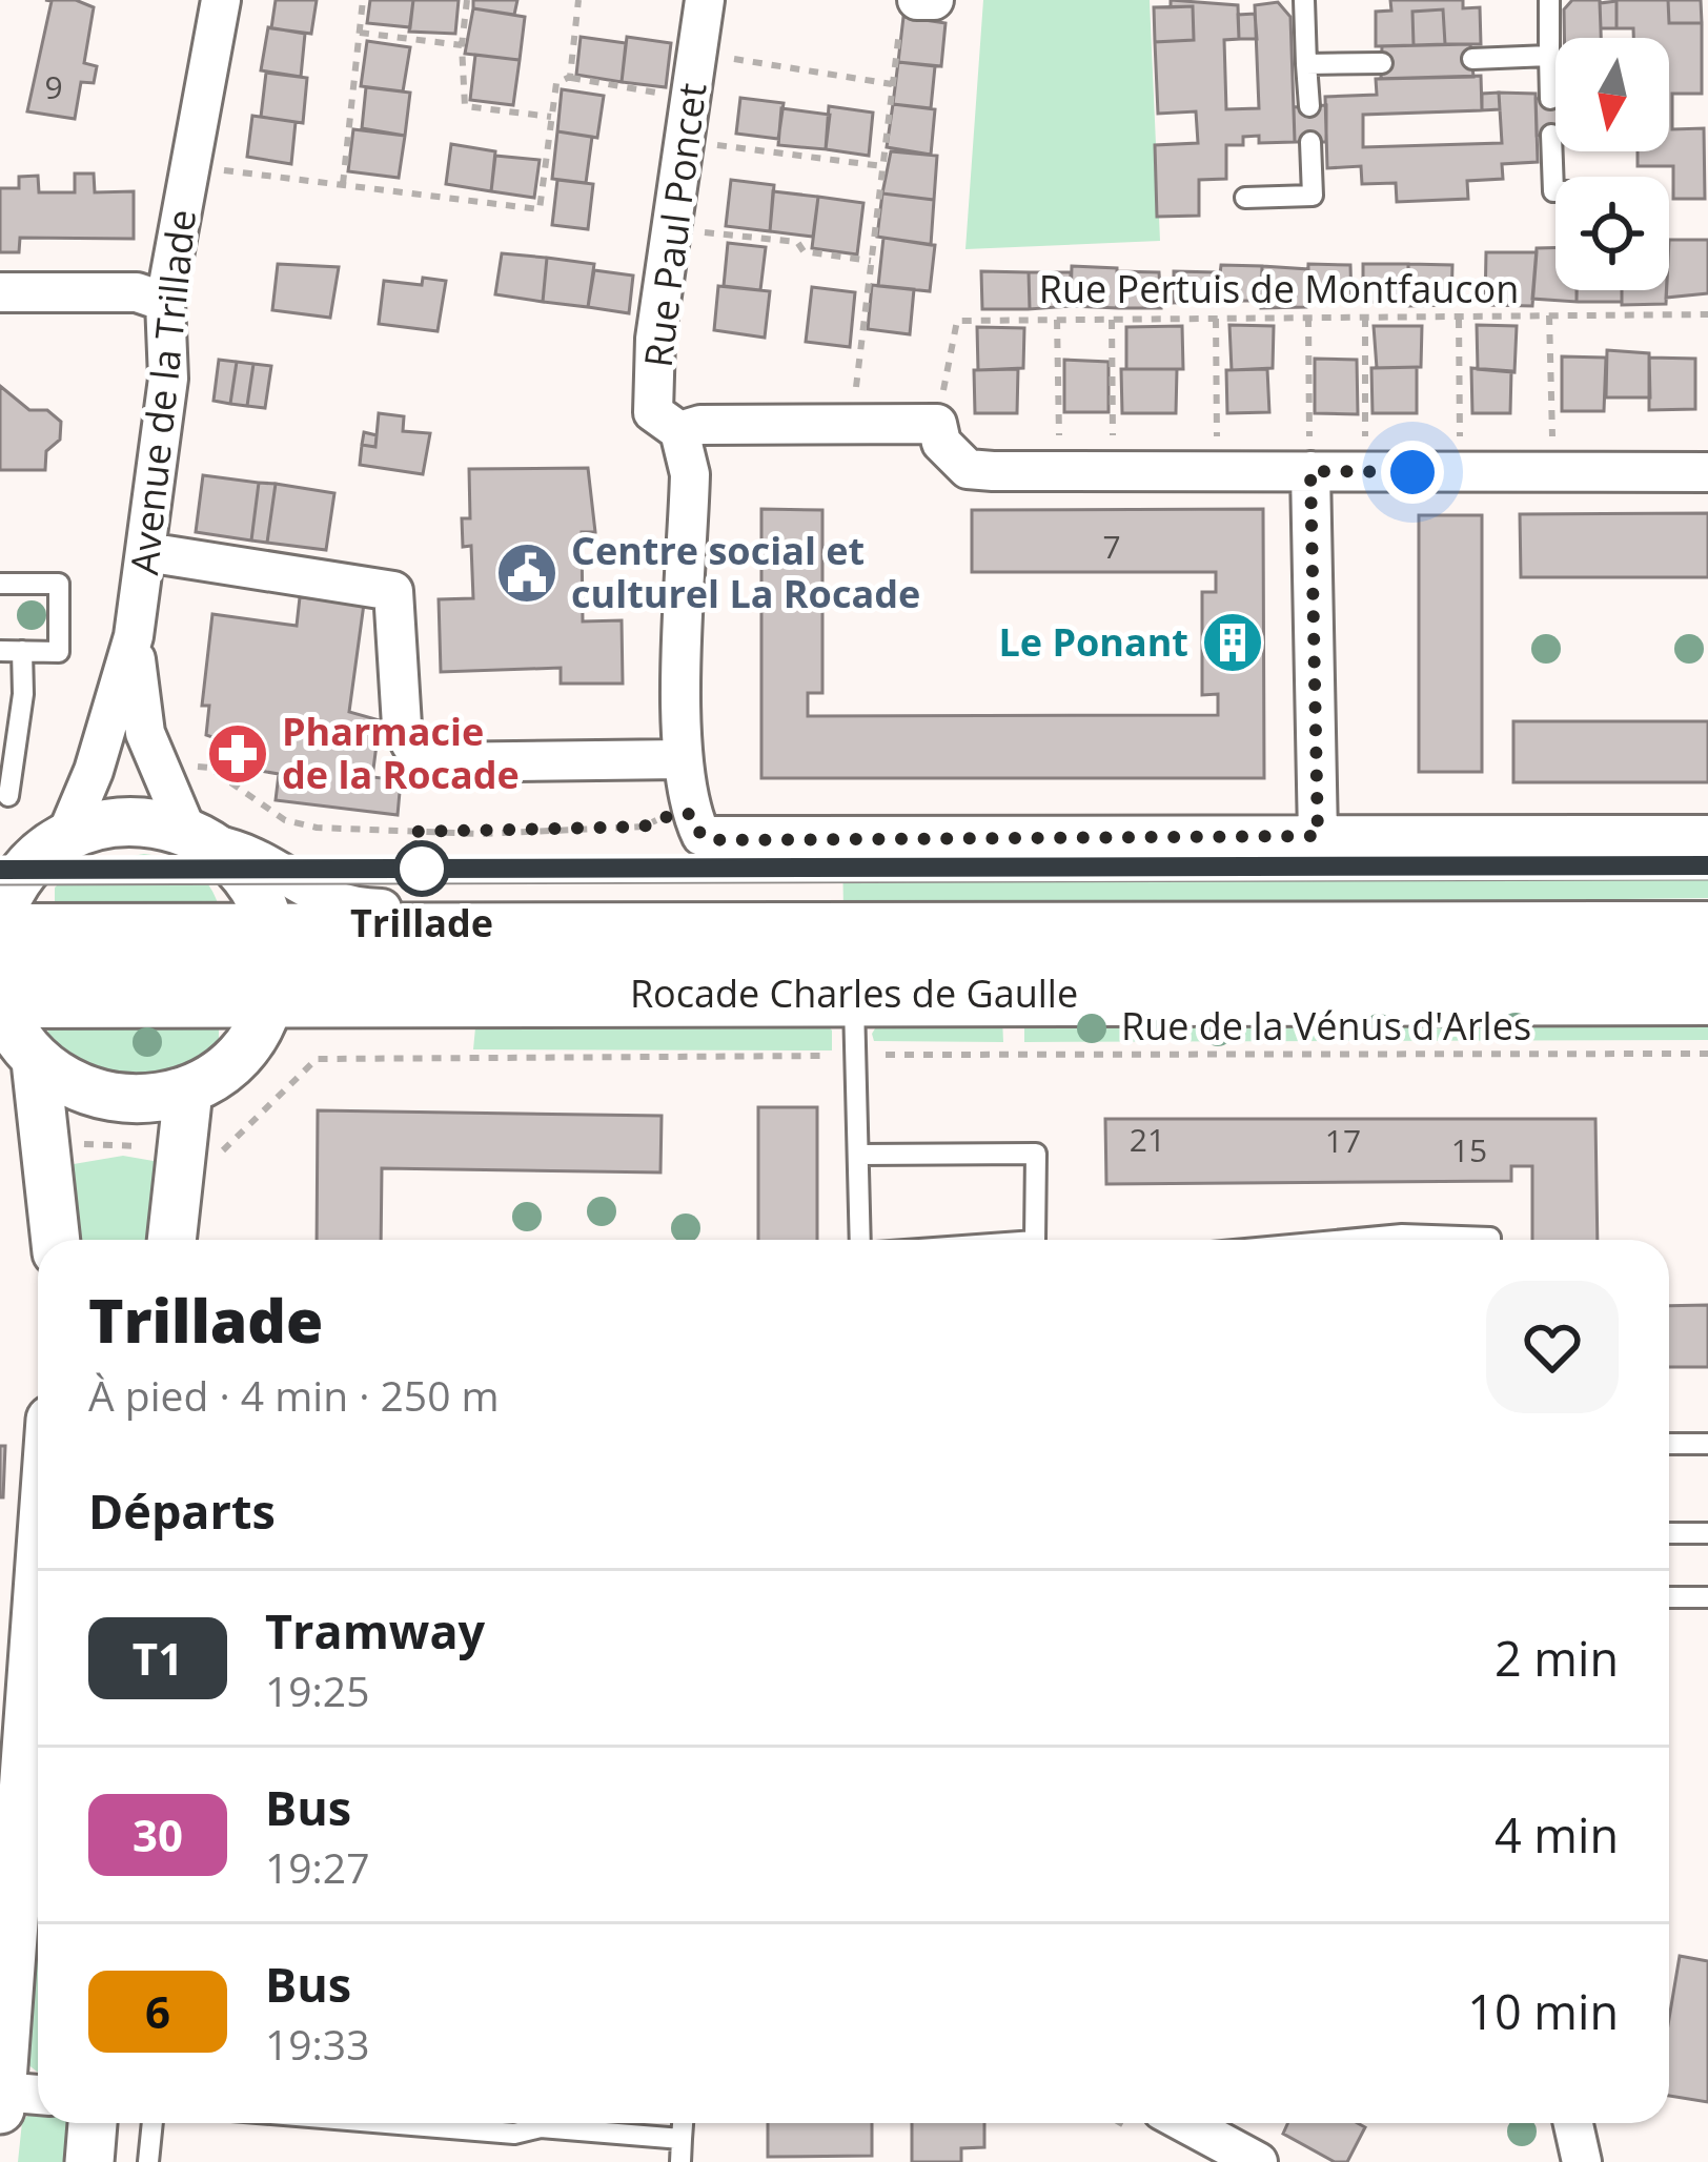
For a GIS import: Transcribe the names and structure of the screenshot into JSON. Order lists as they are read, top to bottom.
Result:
{
  "streets": {
    "main road": ["Rocade Charles de Gaulle"],
    "street": ["Rue Paul Poncet", "Avenue de la Trillade"],
    "path": ["Rue Pertuis de Montfaucon", "Rue de la Vénus d'Arles"]
  },
  "places": {
    "public building": ["Centre social et culturel La Rocade"],
    "building": ["Le Ponant"],
    "pharmacy": ["Pharmacie de la Rocade"],
    "other": ["Trillade"]
  },
  "lines": ["tram line T1"],
  "house_numbers": [
    "9",
    "7",
    "21",
    "17",
    "15"
  ],
  "north": "bottom",
  "page": {
    "heading": [
      ["Trillade", "À pied · 4 min · 250 m"],
      "Départs"
    ],
    "list": [
      {
        "mark": "T1",
        "name": "Tramway",
        "note": "19:25",
        "value": "2 min"
      },
      {
        "mark": "30",
        "name": "Bus",
        "note": "19:27",
        "value": "4 min"
      },
      {
        "mark": "6",
        "name": "Bus",
        "note": "19:33",
        "value": "10 min"
      }
    ]
  }
}
